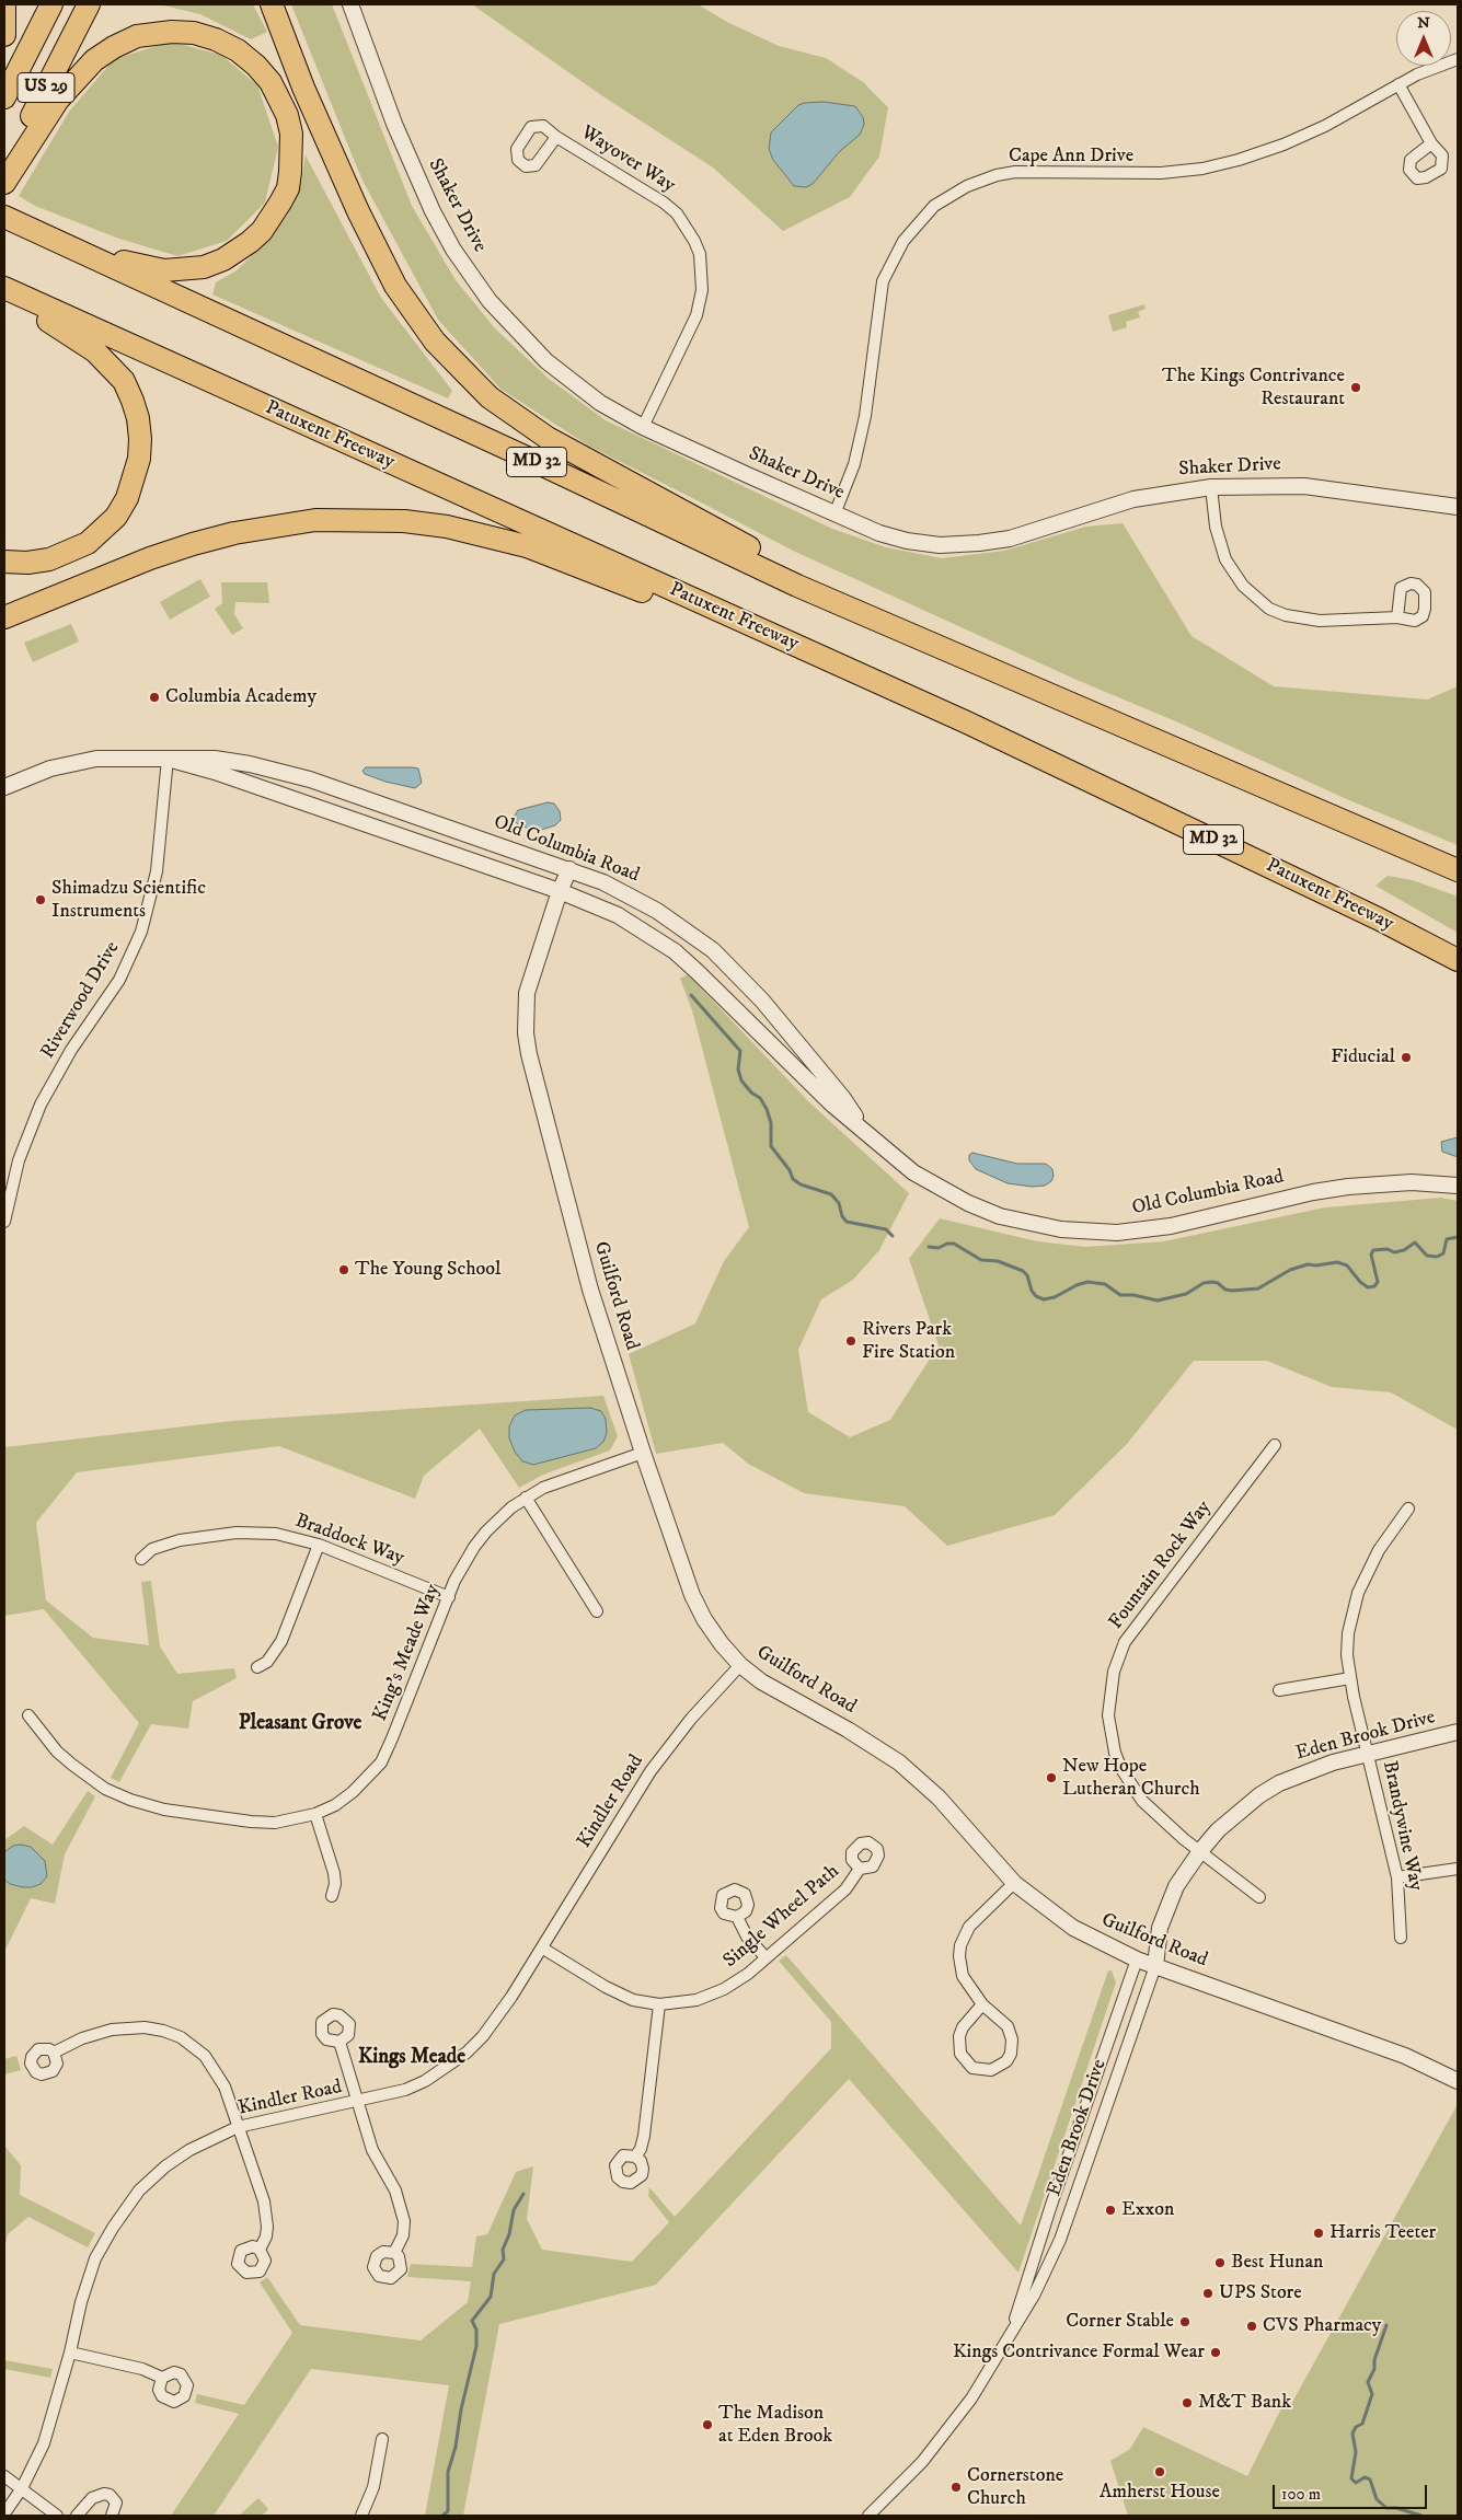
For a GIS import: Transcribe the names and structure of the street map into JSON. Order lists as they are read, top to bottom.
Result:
{
  "streets": {
    "highway": ["US 29", "Patuxent Freeway", "MD 32"],
    "street": [
      "Cape Ann Drive",
      "Wayover Way",
      "Shaker Drive",
      "Old Columbia Road",
      "Riverwood Drive",
      "Guilford Road",
      "Braddock Way",
      "Fountain Rock Way",
      "King's Meade Way",
      "Eden Brook Drive",
      "Kindler Road",
      "Brandywine Way",
      "Single Wheel Path"
    ]
  },
  "crossings": [
    ["Cape Ann Drive", "Shaker Drive"],
    ["Wayover Way", "Shaker Drive"],
    ["Old Columbia Road", "Riverwood Drive"],
    ["Old Columbia Road", "Guilford Road"],
    ["Guilford Road", "King's Meade Way"],
    ["Guilford Road", "Eden Brook Drive"],
    ["Guilford Road", "Kindler Road"],
    ["Braddock Way", "King's Meade Way"],
    ["Fountain Rock Way", "Eden Brook Drive"],
    ["Eden Brook Drive", "Brandywine Way"],
    ["Kindler Road", "Single Wheel Path"]
  ],
  "districts": ["Pleasant Grove", "Kings Meade"],
  "places": [
    "The Kings Contrivance Restaurant",
    "Columbia Academy",
    "Shimadzu Scientific Instruments",
    "Fiducial",
    "The Young School",
    "Rivers Park Fire Station",
    "New Hope Lutheran Church",
    "Exxon",
    "Harris Teeter",
    "Best Hunan",
    "UPS Store",
    "Corner Stable",
    "CVS Pharmacy",
    "Kings Contrivance Formal Wear",
    "M&T Bank",
    "The Madison at Eden Brook",
    "Amherst House",
    "Cornerstone Church"
  ],
  "scale_bar": "100 m",
  "north": "top"
}
